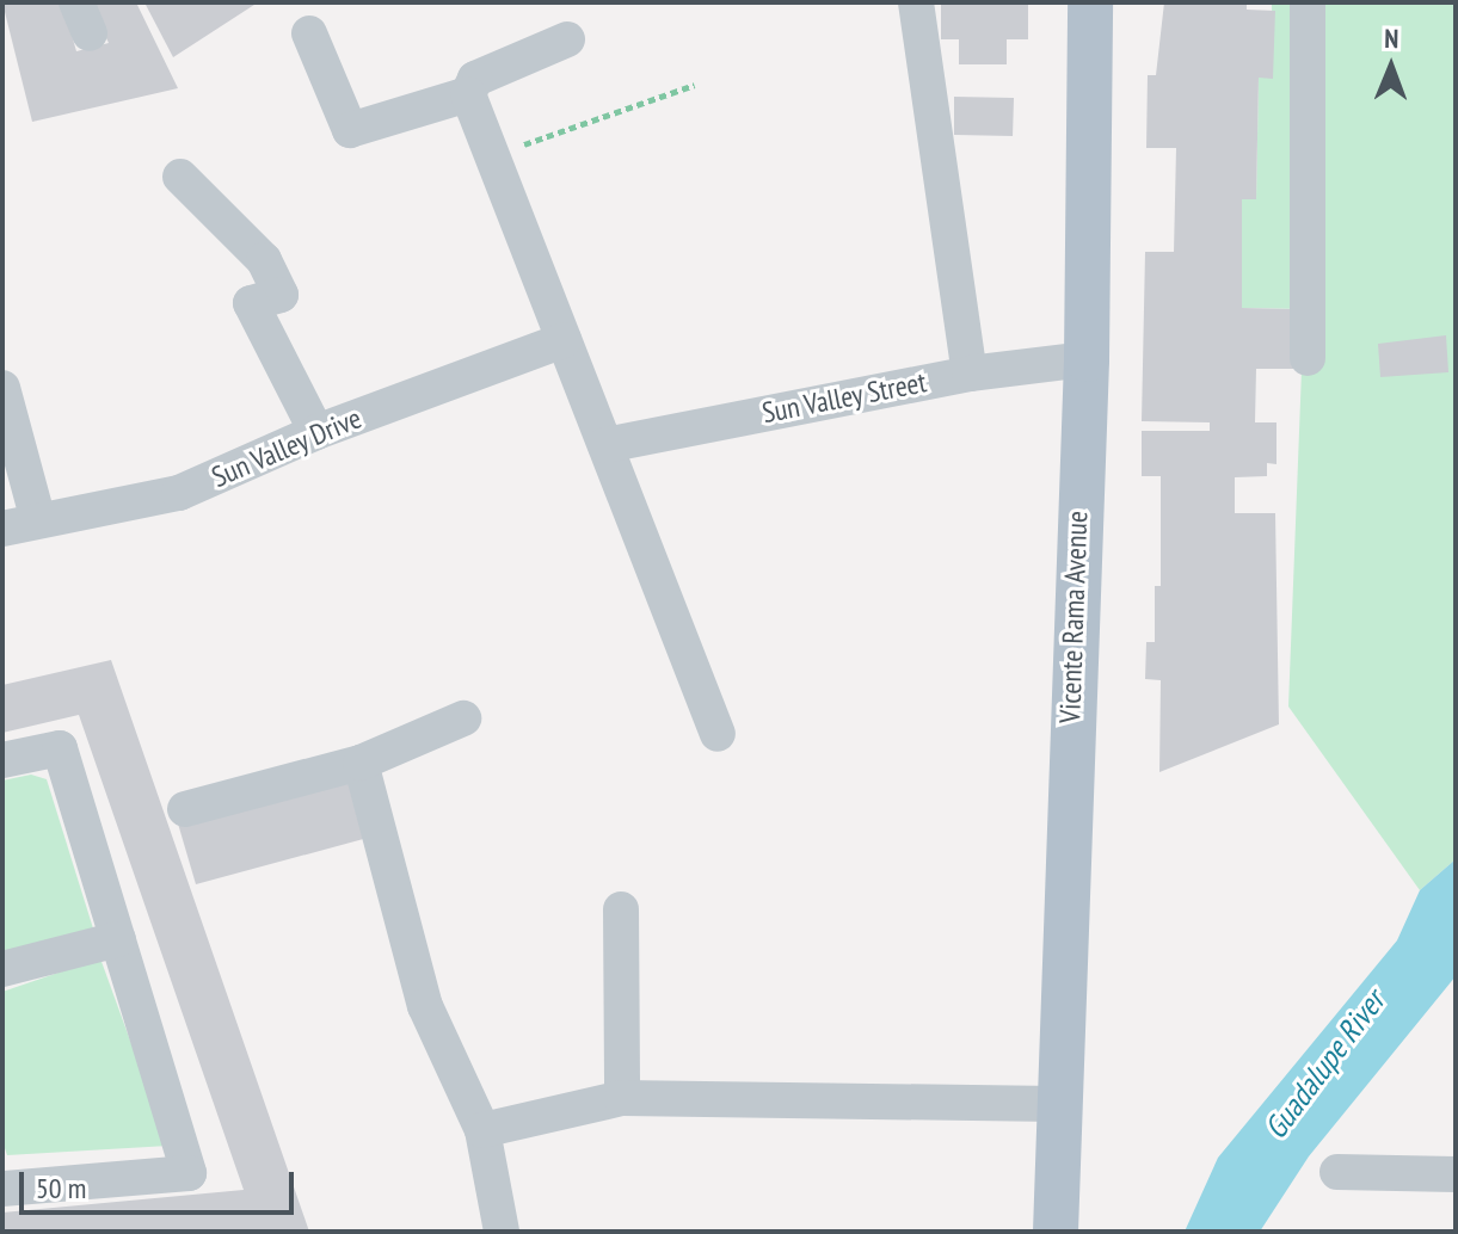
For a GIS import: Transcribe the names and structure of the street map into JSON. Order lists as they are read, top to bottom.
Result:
{
  "streets": {
    "main road": ["Vicente Rama Avenue"],
    "street": ["Sun Valley Street", "Sun Valley Drive"]
  },
  "crossings": [
    ["Sun Valley Street", "Vicente Rama Avenue"]
  ],
  "water": ["Guadalupe River"],
  "scale_bar": "50 m",
  "north": "top"
}
